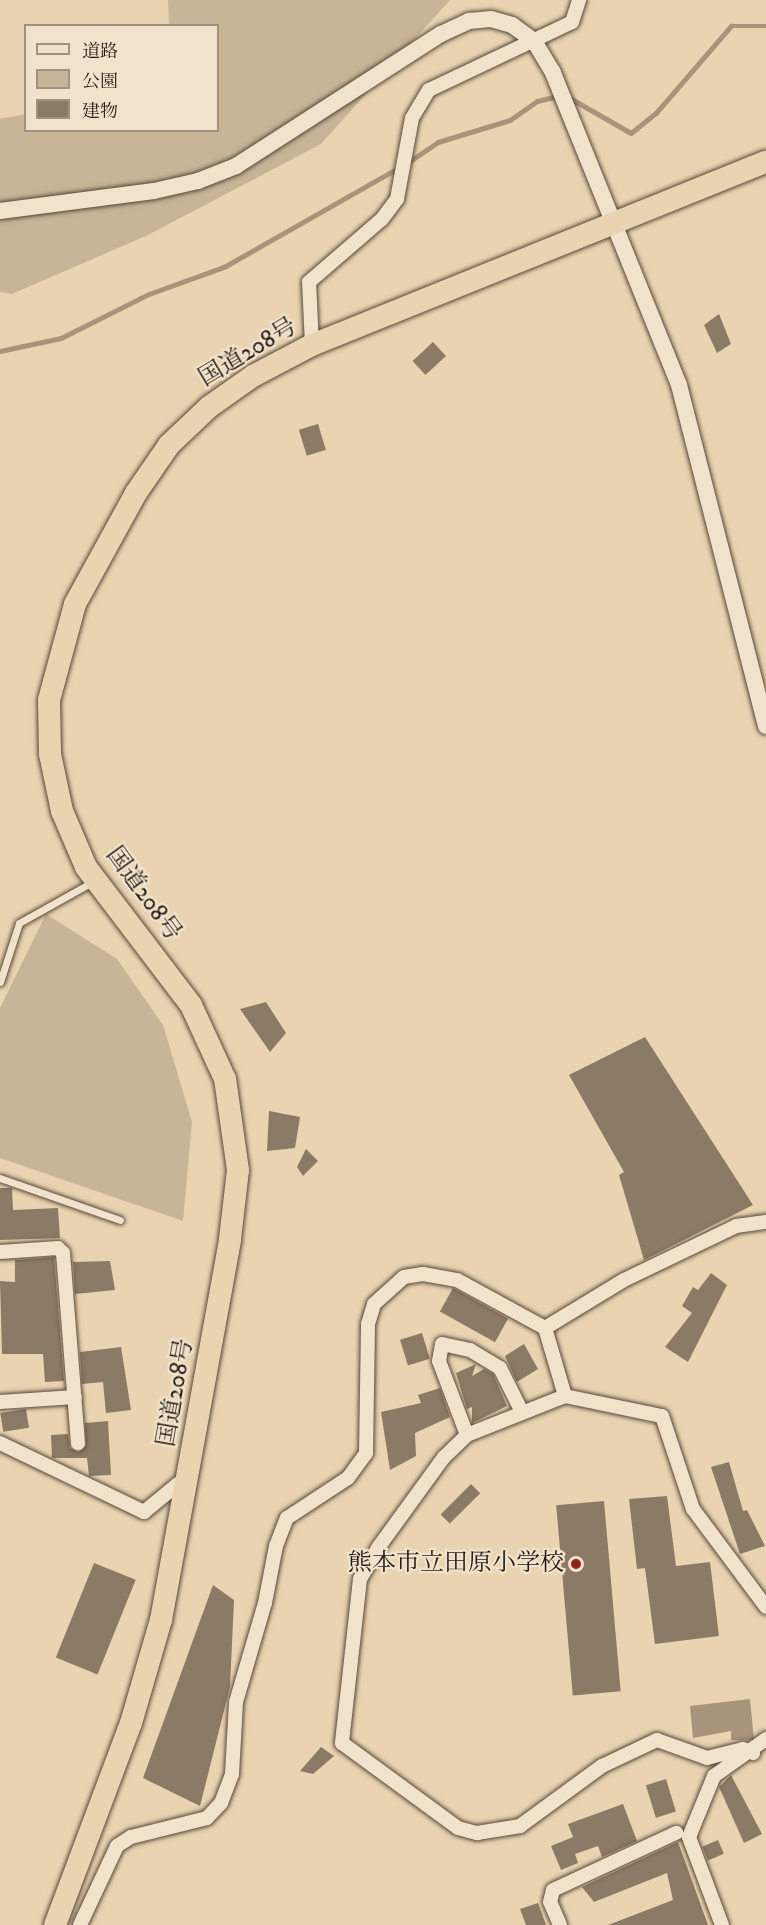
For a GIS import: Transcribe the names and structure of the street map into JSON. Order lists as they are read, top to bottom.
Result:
{
  "streets": {
    "highway": ["国道208号"]
  },
  "places": ["熊本市立田原小学校"],
  "legend": ["道路", "公園", "建物"]
}
